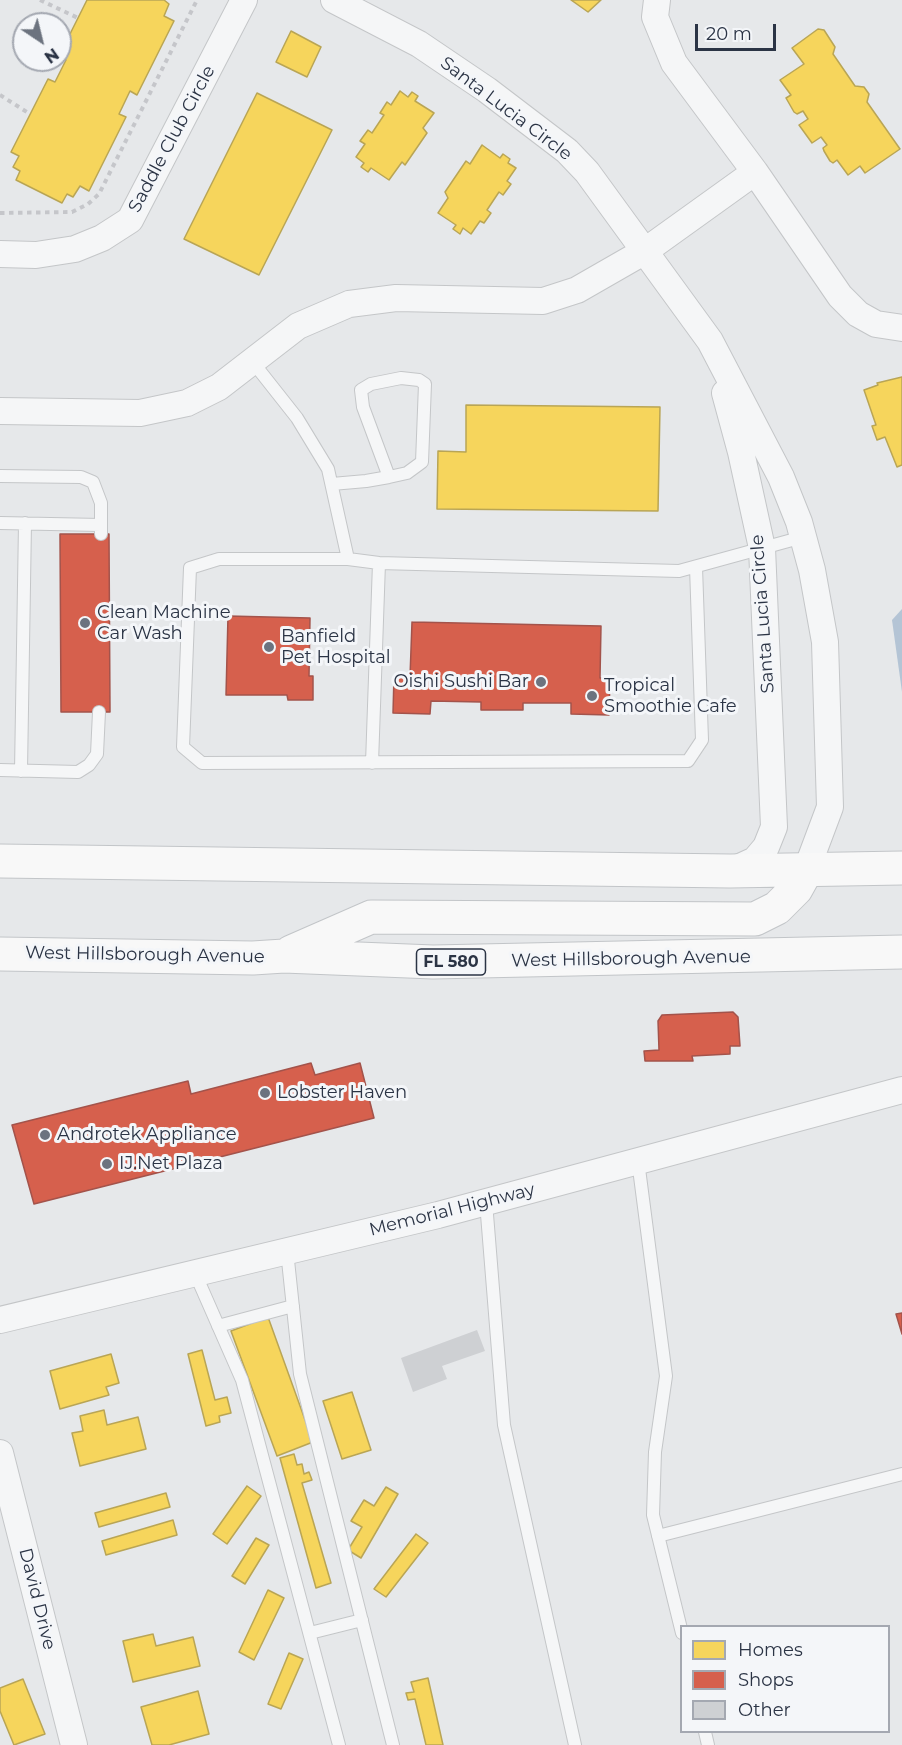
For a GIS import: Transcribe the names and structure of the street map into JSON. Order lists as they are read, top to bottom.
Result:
{
  "streets": {
    "main road": ["West Hillsborough Avenue", "FL 580"],
    "street": [
      "Santa Lucia Circle",
      "Saddle Club Circle",
      "Memorial Highway",
      "David Drive"
    ]
  },
  "places": [
    "Clean Machine Car Wash",
    "Banfield Pet Hospital",
    "Oishi Sushi Bar",
    "Tropical Smoothie Cafe",
    "Lobster Haven",
    "Androtek Appliance",
    "IJ.Net Plaza"
  ],
  "legend": ["Homes", "Shops", "Other"],
  "scale_bar": "20 m",
  "north": "bottom right"
}
